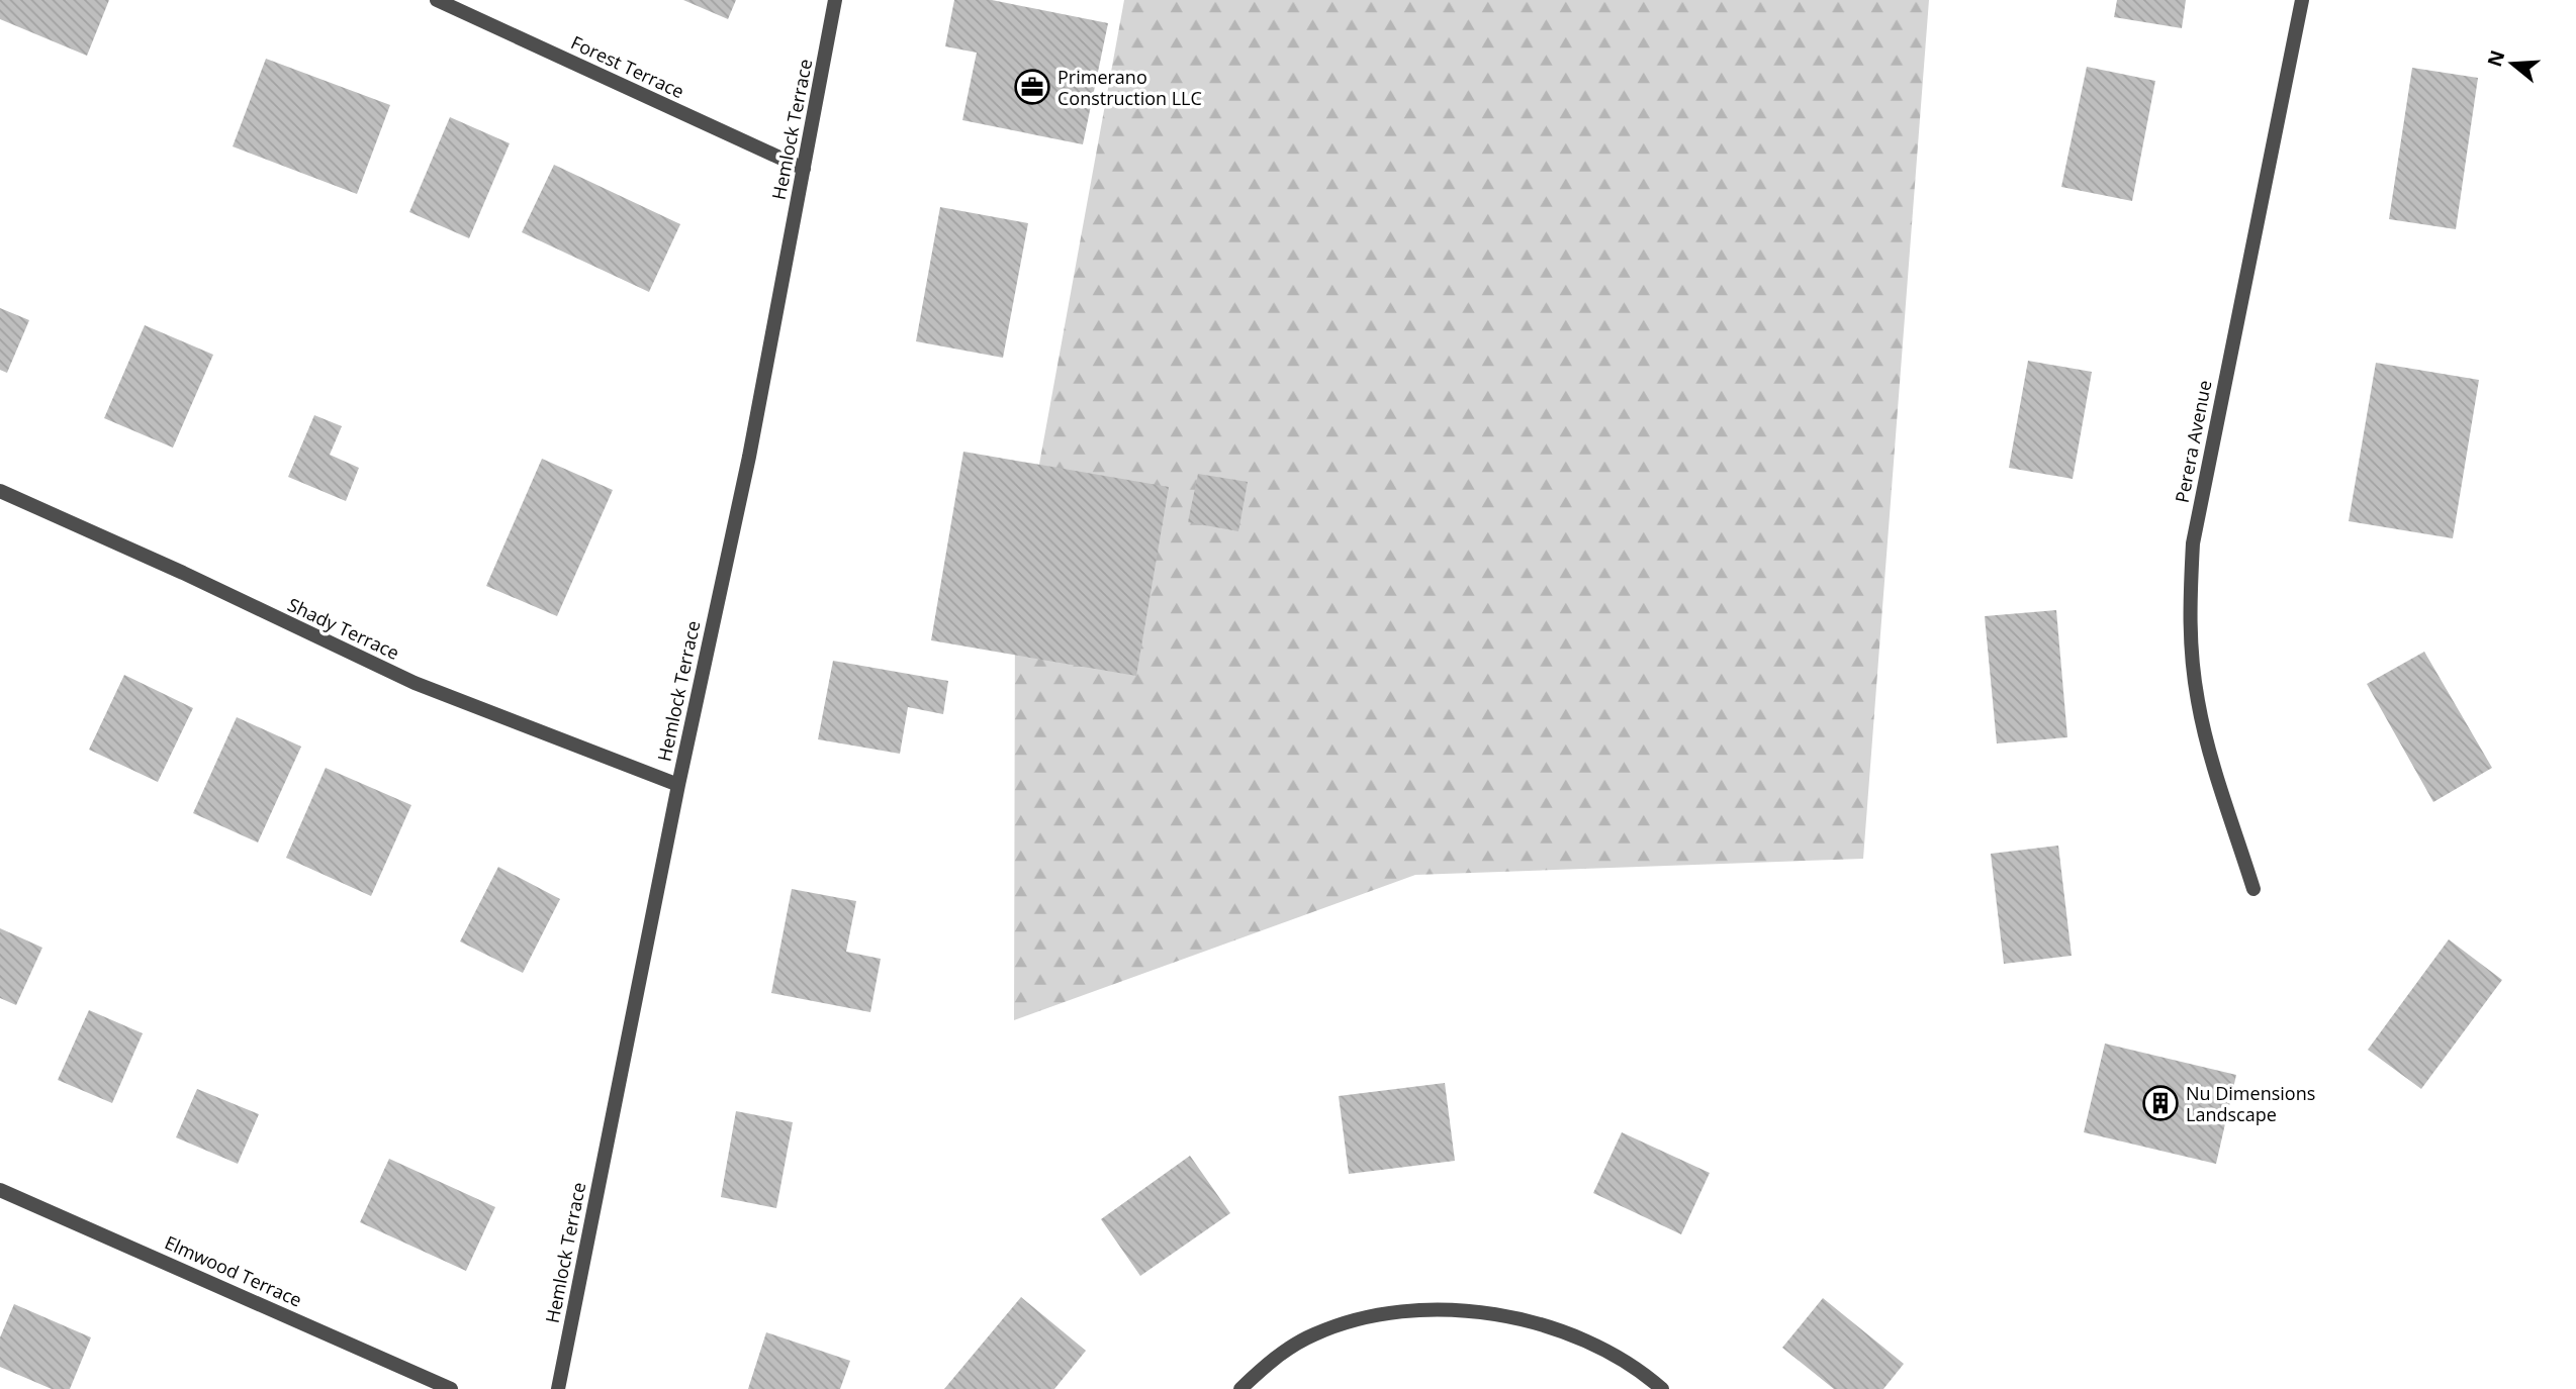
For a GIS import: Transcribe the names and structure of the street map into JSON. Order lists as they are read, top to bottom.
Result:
{
  "streets": {
    "street": [
      "Forest Terrace",
      "Hemlock Terrace",
      "Perera Avenue",
      "Shady Terrace",
      "Elmwood Terrace"
    ]
  },
  "crossings": [
    ["Forest Terrace", "Hemlock Terrace"],
    ["Hemlock Terrace", "Shady Terrace"]
  ],
  "places": {
    "office": ["Primerano Construction LLC"],
    "building": ["Nu Dimensions Landscape"]
  },
  "north": "left"
}
